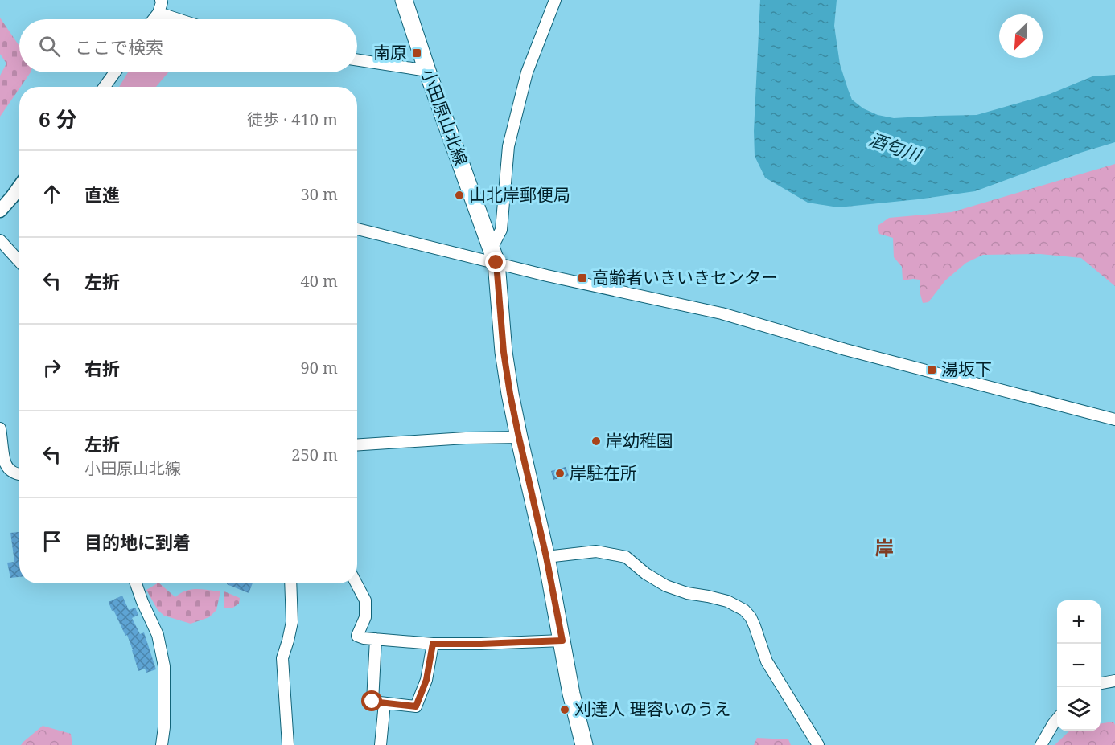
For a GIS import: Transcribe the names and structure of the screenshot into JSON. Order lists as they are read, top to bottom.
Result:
{
  "streets": {
    "main road": ["小田原山北線"]
  },
  "districts": ["岸"],
  "water": ["酒匂川"],
  "places": {
    "transit": ["南原", "高齢者いきいきセンター", "湯坂下"],
    "other": [
      "山北岸郵便局",
      "岸幼稚園",
      "岸駐在所",
      "刈達人 理容いのうえ"
    ]
  },
  "north": "bottom left",
  "page": {
    "search": "ここで検索",
    "heading": ["6 分", "徒歩 · 410 m"],
    "list": [
      ["直進", "30 m"],
      ["左折", "40 m"],
      ["右折", "90 m"],
      ["左折", "小田原山北線", "250 m"],
      "目的地に到着"
    ],
    "map_buttons": ["+", "−"]
  }
}
